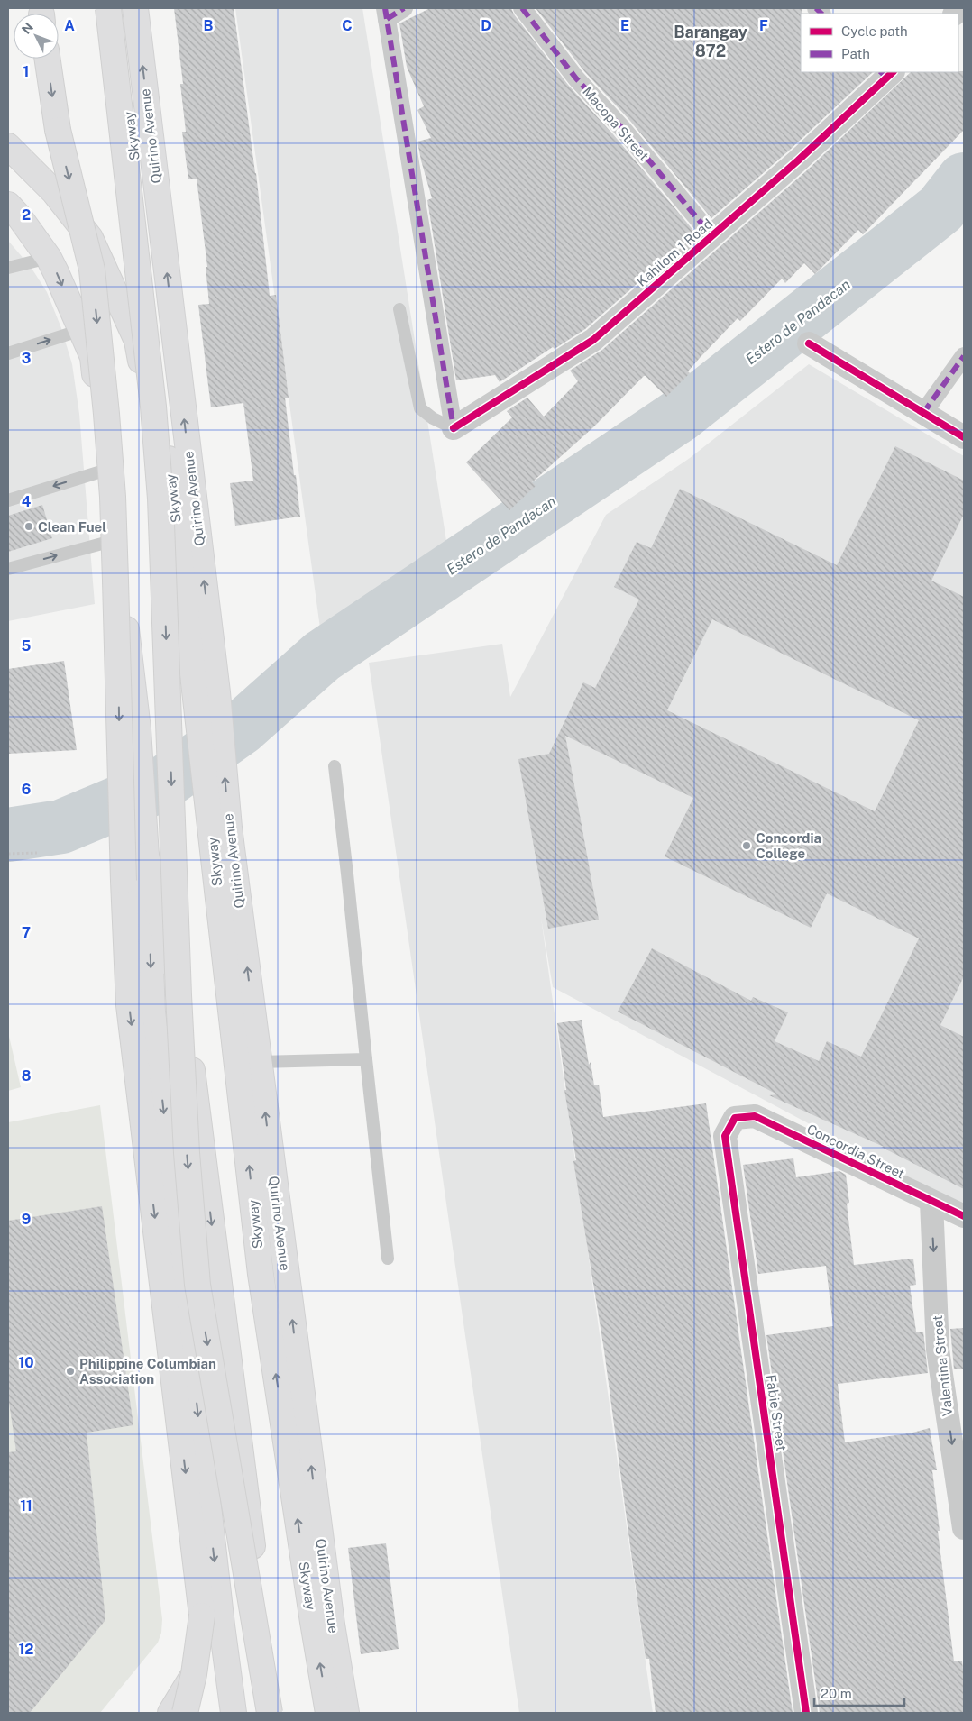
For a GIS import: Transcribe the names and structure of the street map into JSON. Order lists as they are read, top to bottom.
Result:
{
  "streets": {
    "main road": ["Skyway", "Quirino Avenue"],
    "street": [
      "Macopa Street",
      "Kahilom 1 Road",
      "Concordia Street",
      "Valentina Street",
      "Fabie Street"
    ]
  },
  "crossings": [
    ["Macopa Street", "Kahilom 1 Road"],
    ["Skyway", "Quirino Avenue"],
    ["Concordia Street", "Valentina Street"],
    ["Concordia Street", "Fabie Street"]
  ],
  "one_way": ["Valentina Street"],
  "districts": ["Barangay 872"],
  "water": ["Estero de Pandacan"],
  "places": ["Clean Fuel", "Concordia College", "Philippine Columbian Association"],
  "legend": ["Cycle path", "Path"],
  "scale_bar": "20 m",
  "north": "top left",
  "grid": {
    "columns": [
      "A",
      "B",
      "C",
      "D",
      "E",
      "F"
    ],
    "rows": [
      "1",
      "2",
      "3",
      "4",
      "5",
      "6",
      "7",
      "8",
      "9",
      "10",
      "11",
      "12"
    ]
  }
}
